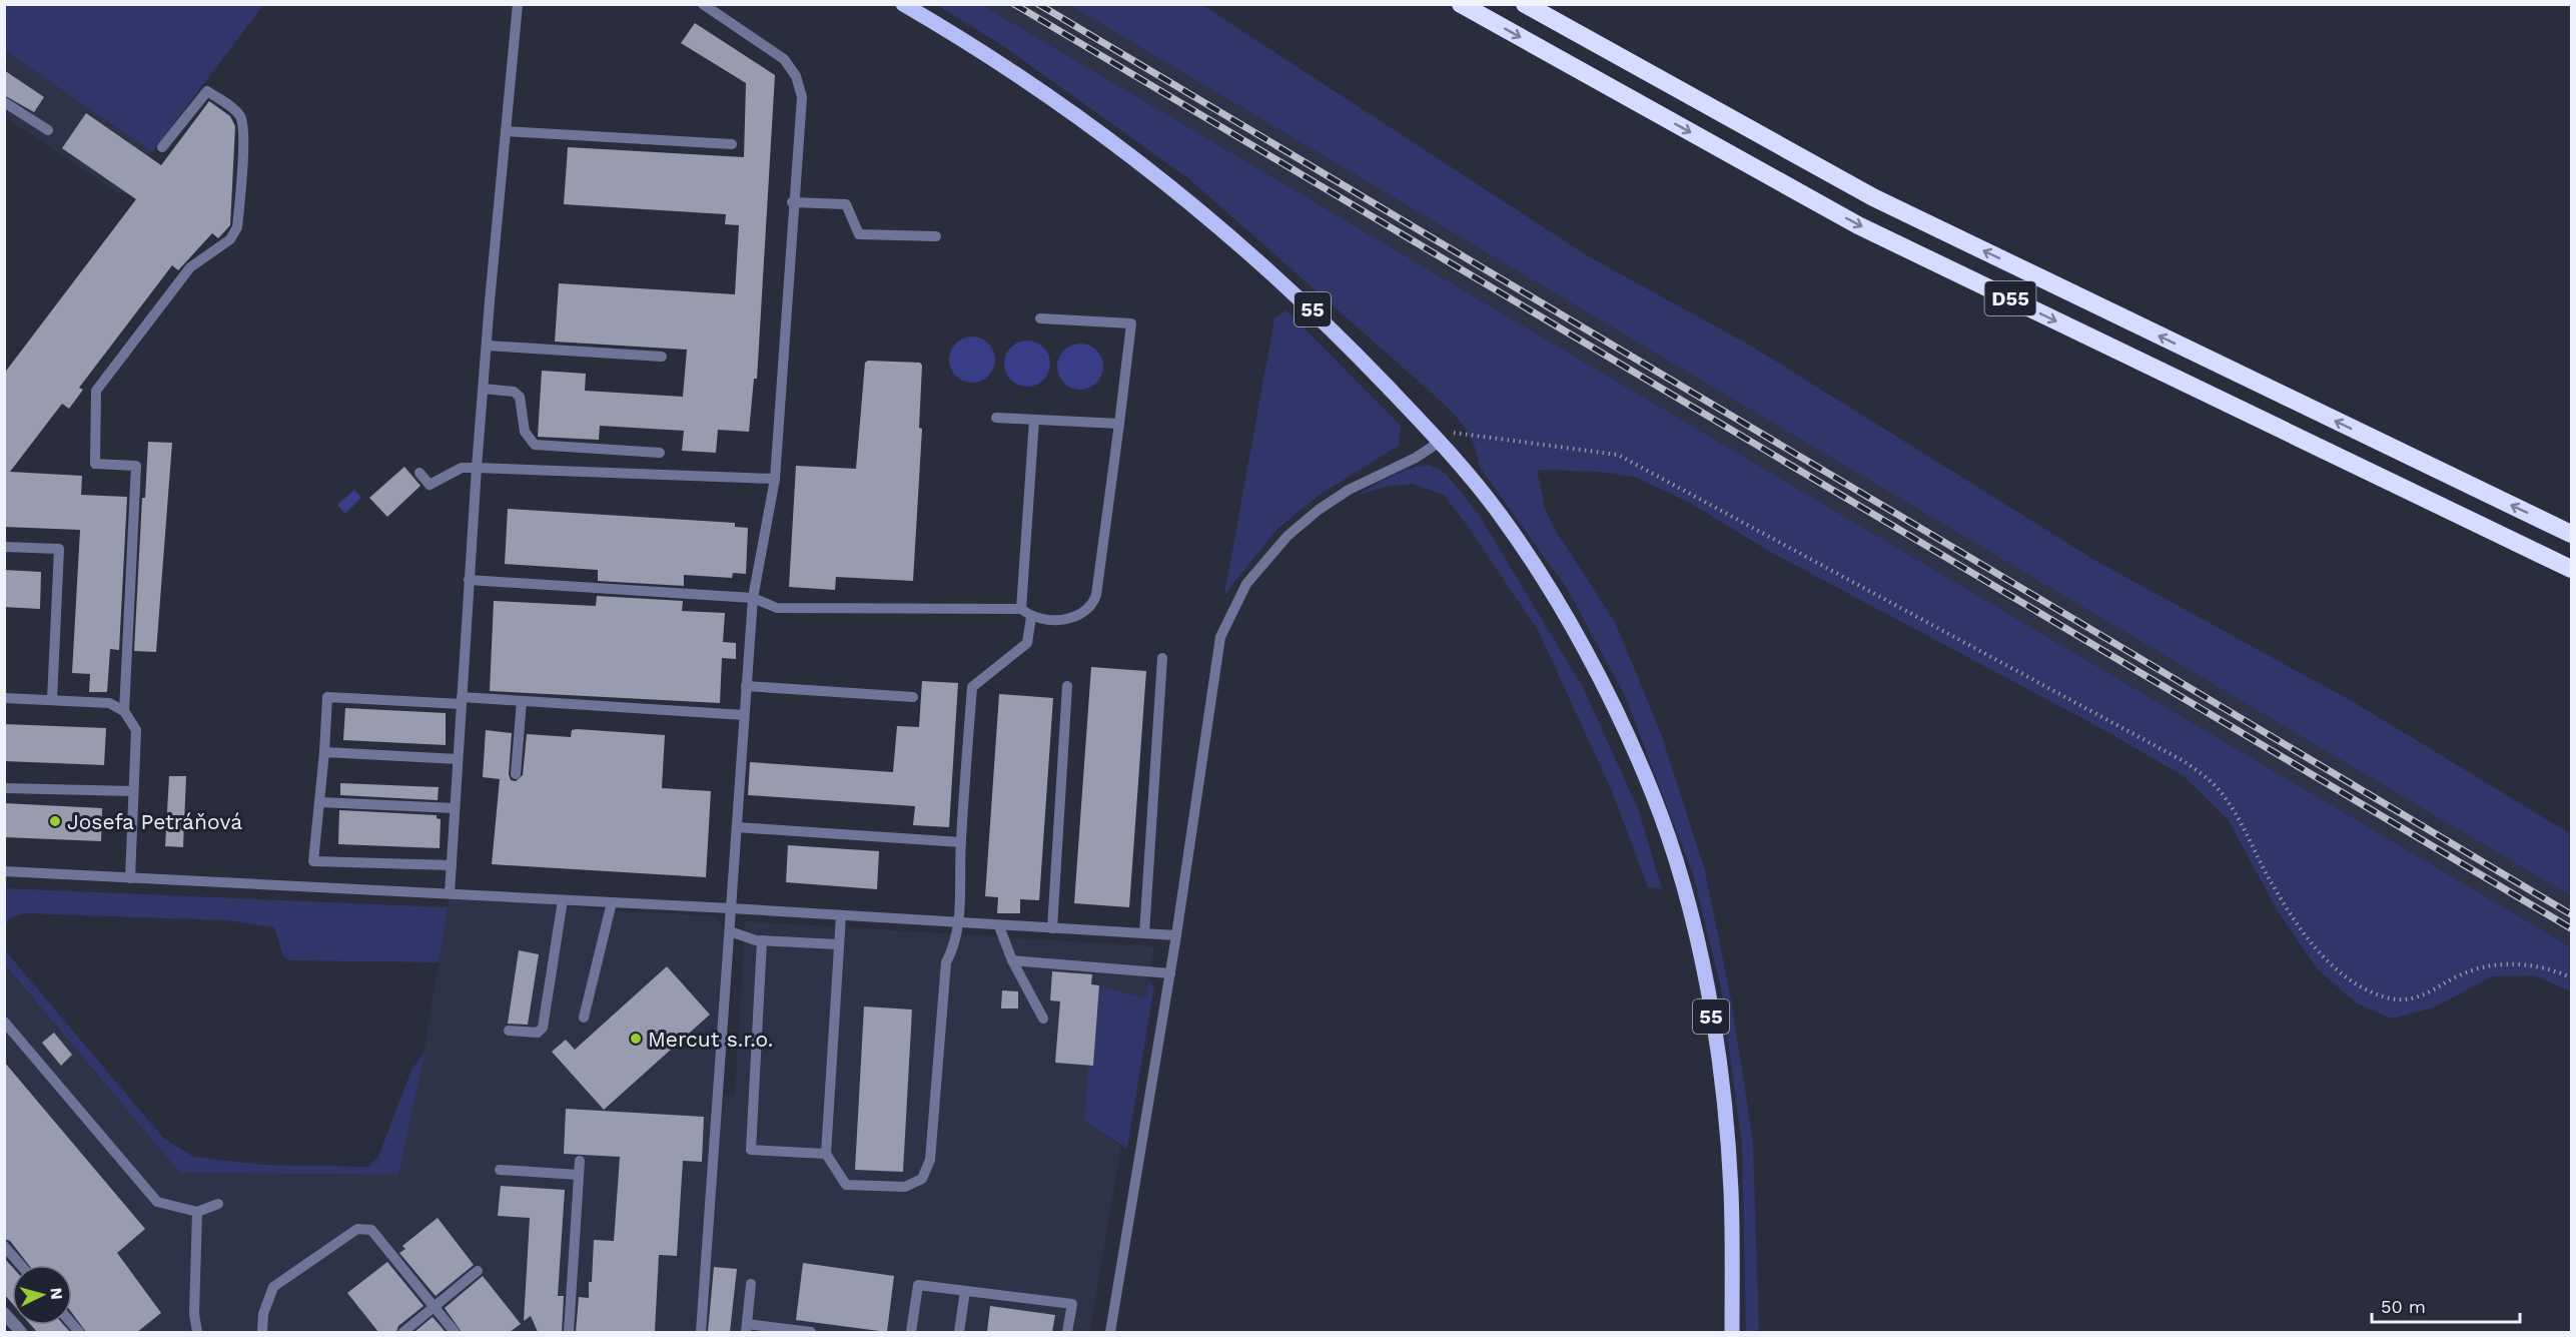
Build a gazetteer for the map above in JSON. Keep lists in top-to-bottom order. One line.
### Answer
{"streets":{"highway":["D55"],"main road":["55"]},"places":["Josefa Petráňová","Mercut s.r.o."],"scale_bar":"50 m","north":"right"}
